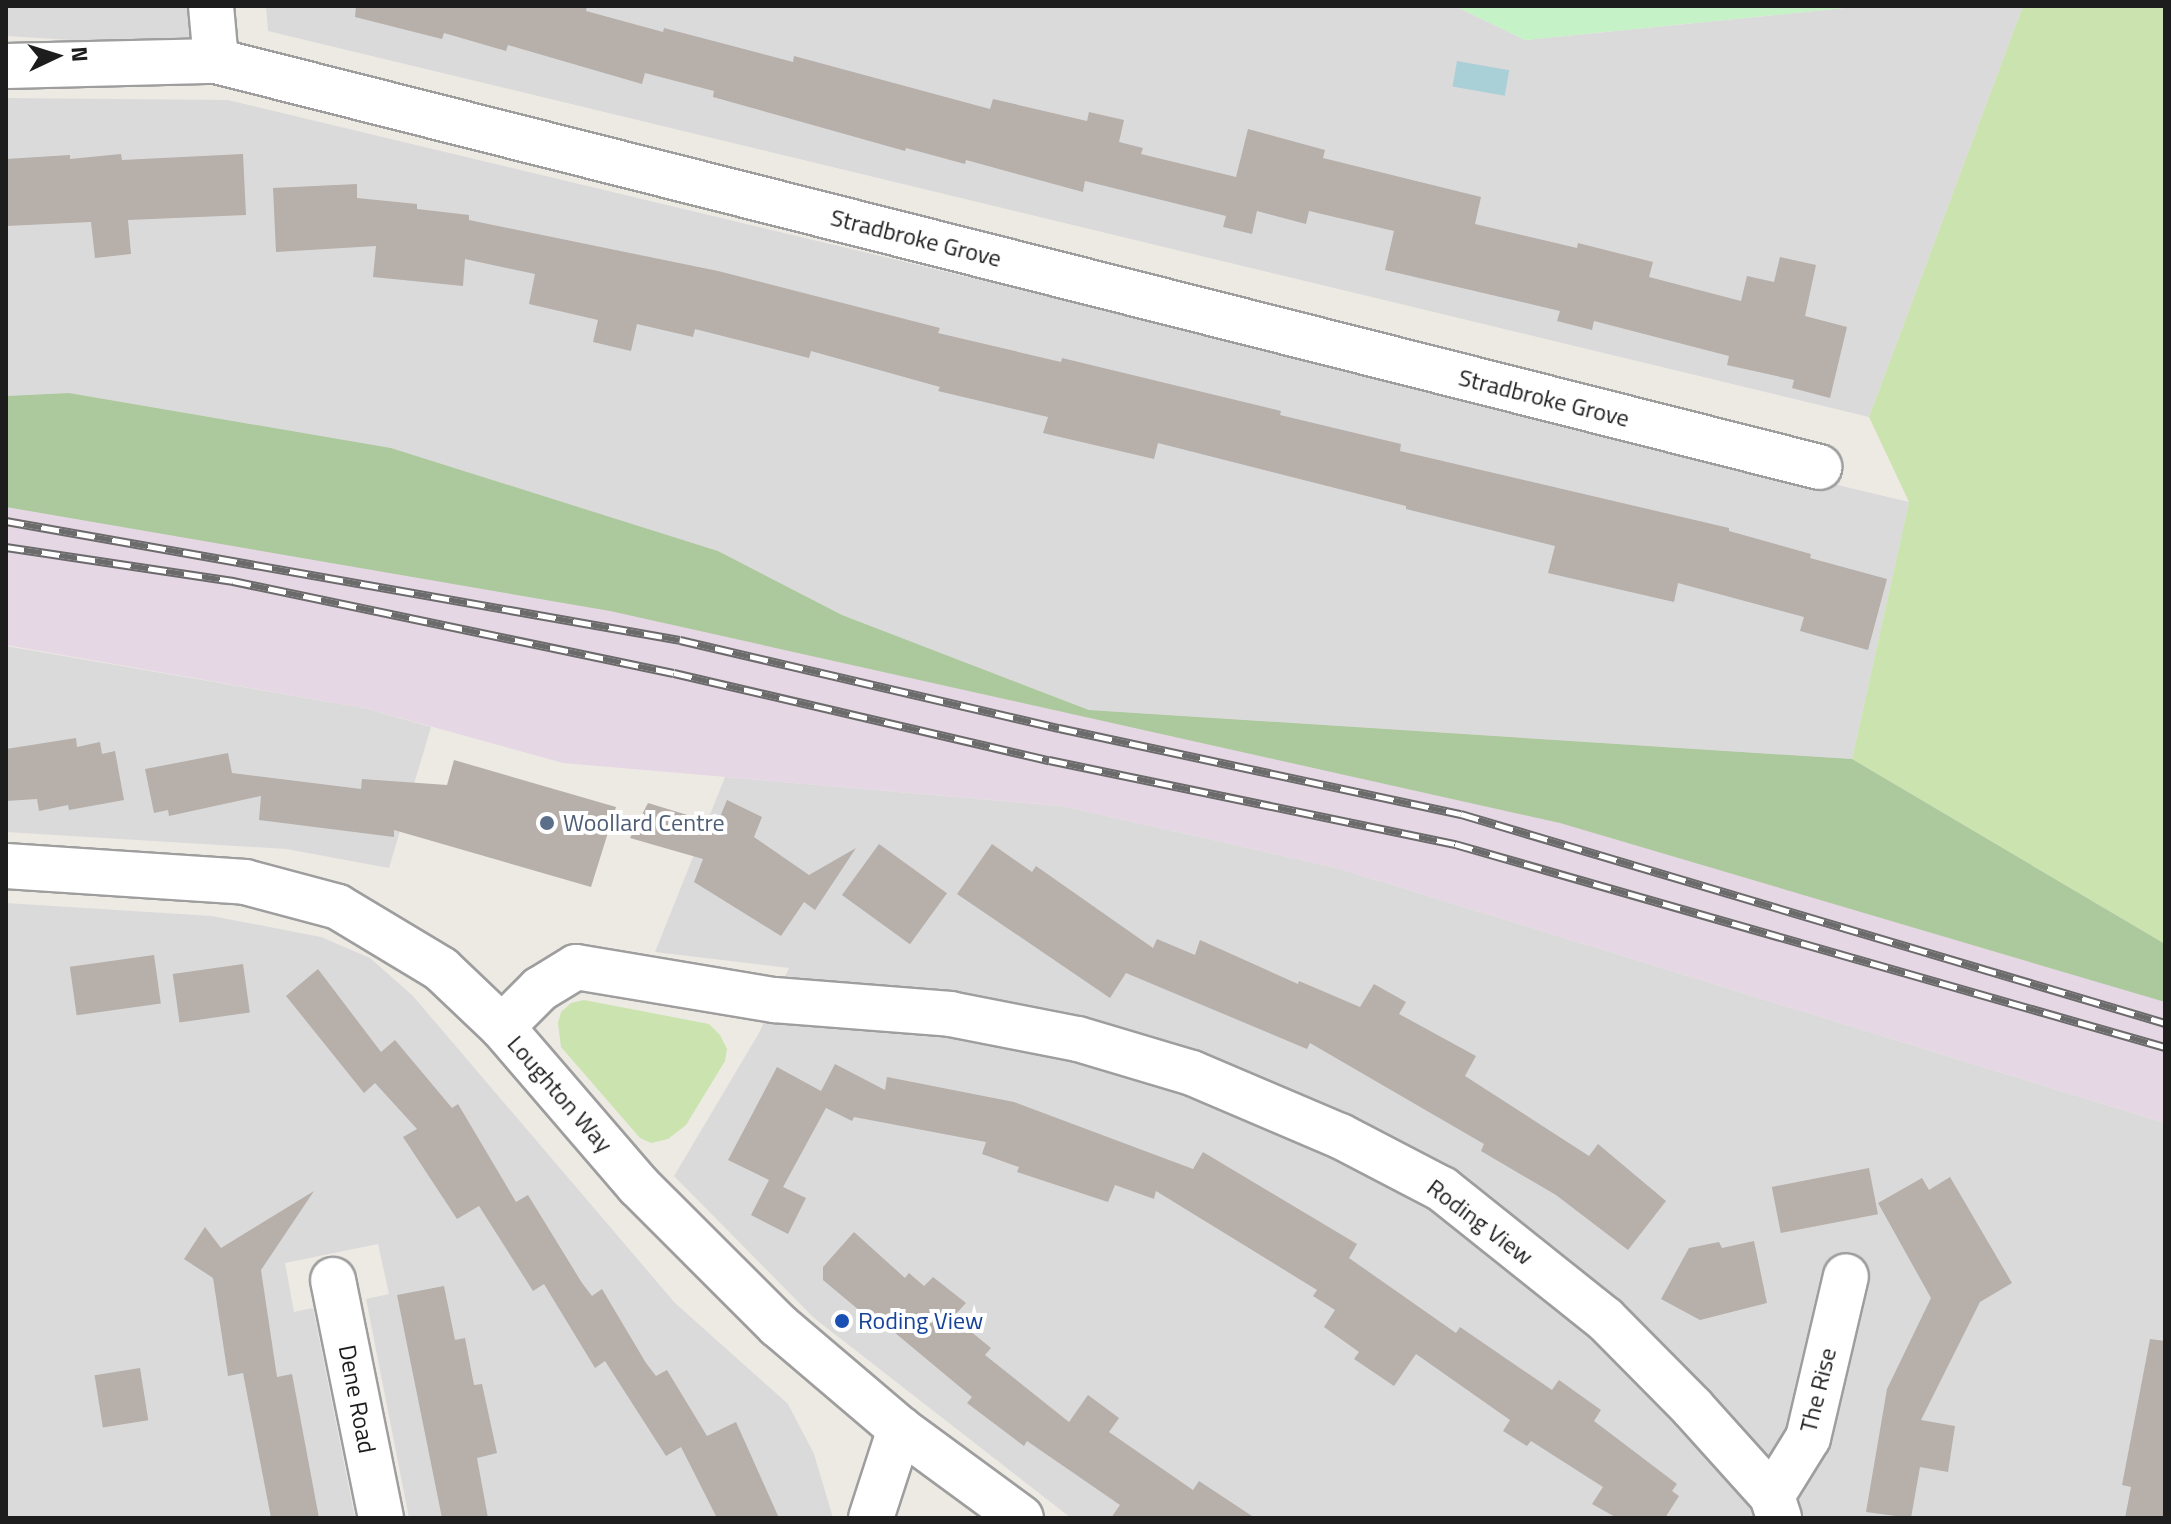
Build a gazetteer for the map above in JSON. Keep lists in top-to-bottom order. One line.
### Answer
{"streets":{"street":["Stradbroke Grove","Loughton Way","Roding View","The Rise","Dene Road"]},"crossings":[["Loughton Way","Roding View"],["Roding View","The Rise"]],"places":["Woollard Centre","Roding View"],"north":"right"}
